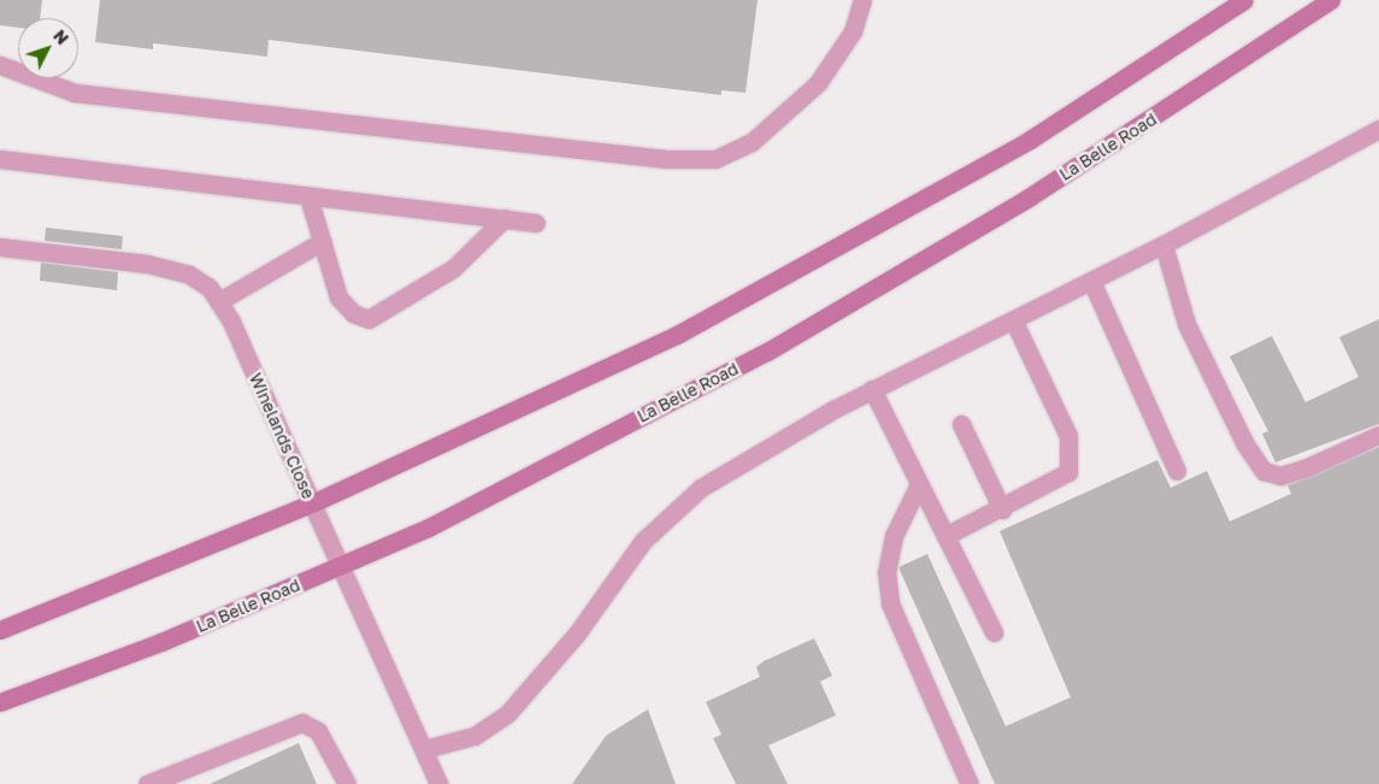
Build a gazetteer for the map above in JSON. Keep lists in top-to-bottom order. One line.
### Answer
{"streets":{"main road":["La Belle Road"],"street":["Winelands Close"]},"crossings":[["La Belle Road","Winelands Close"]],"north":"top right"}
